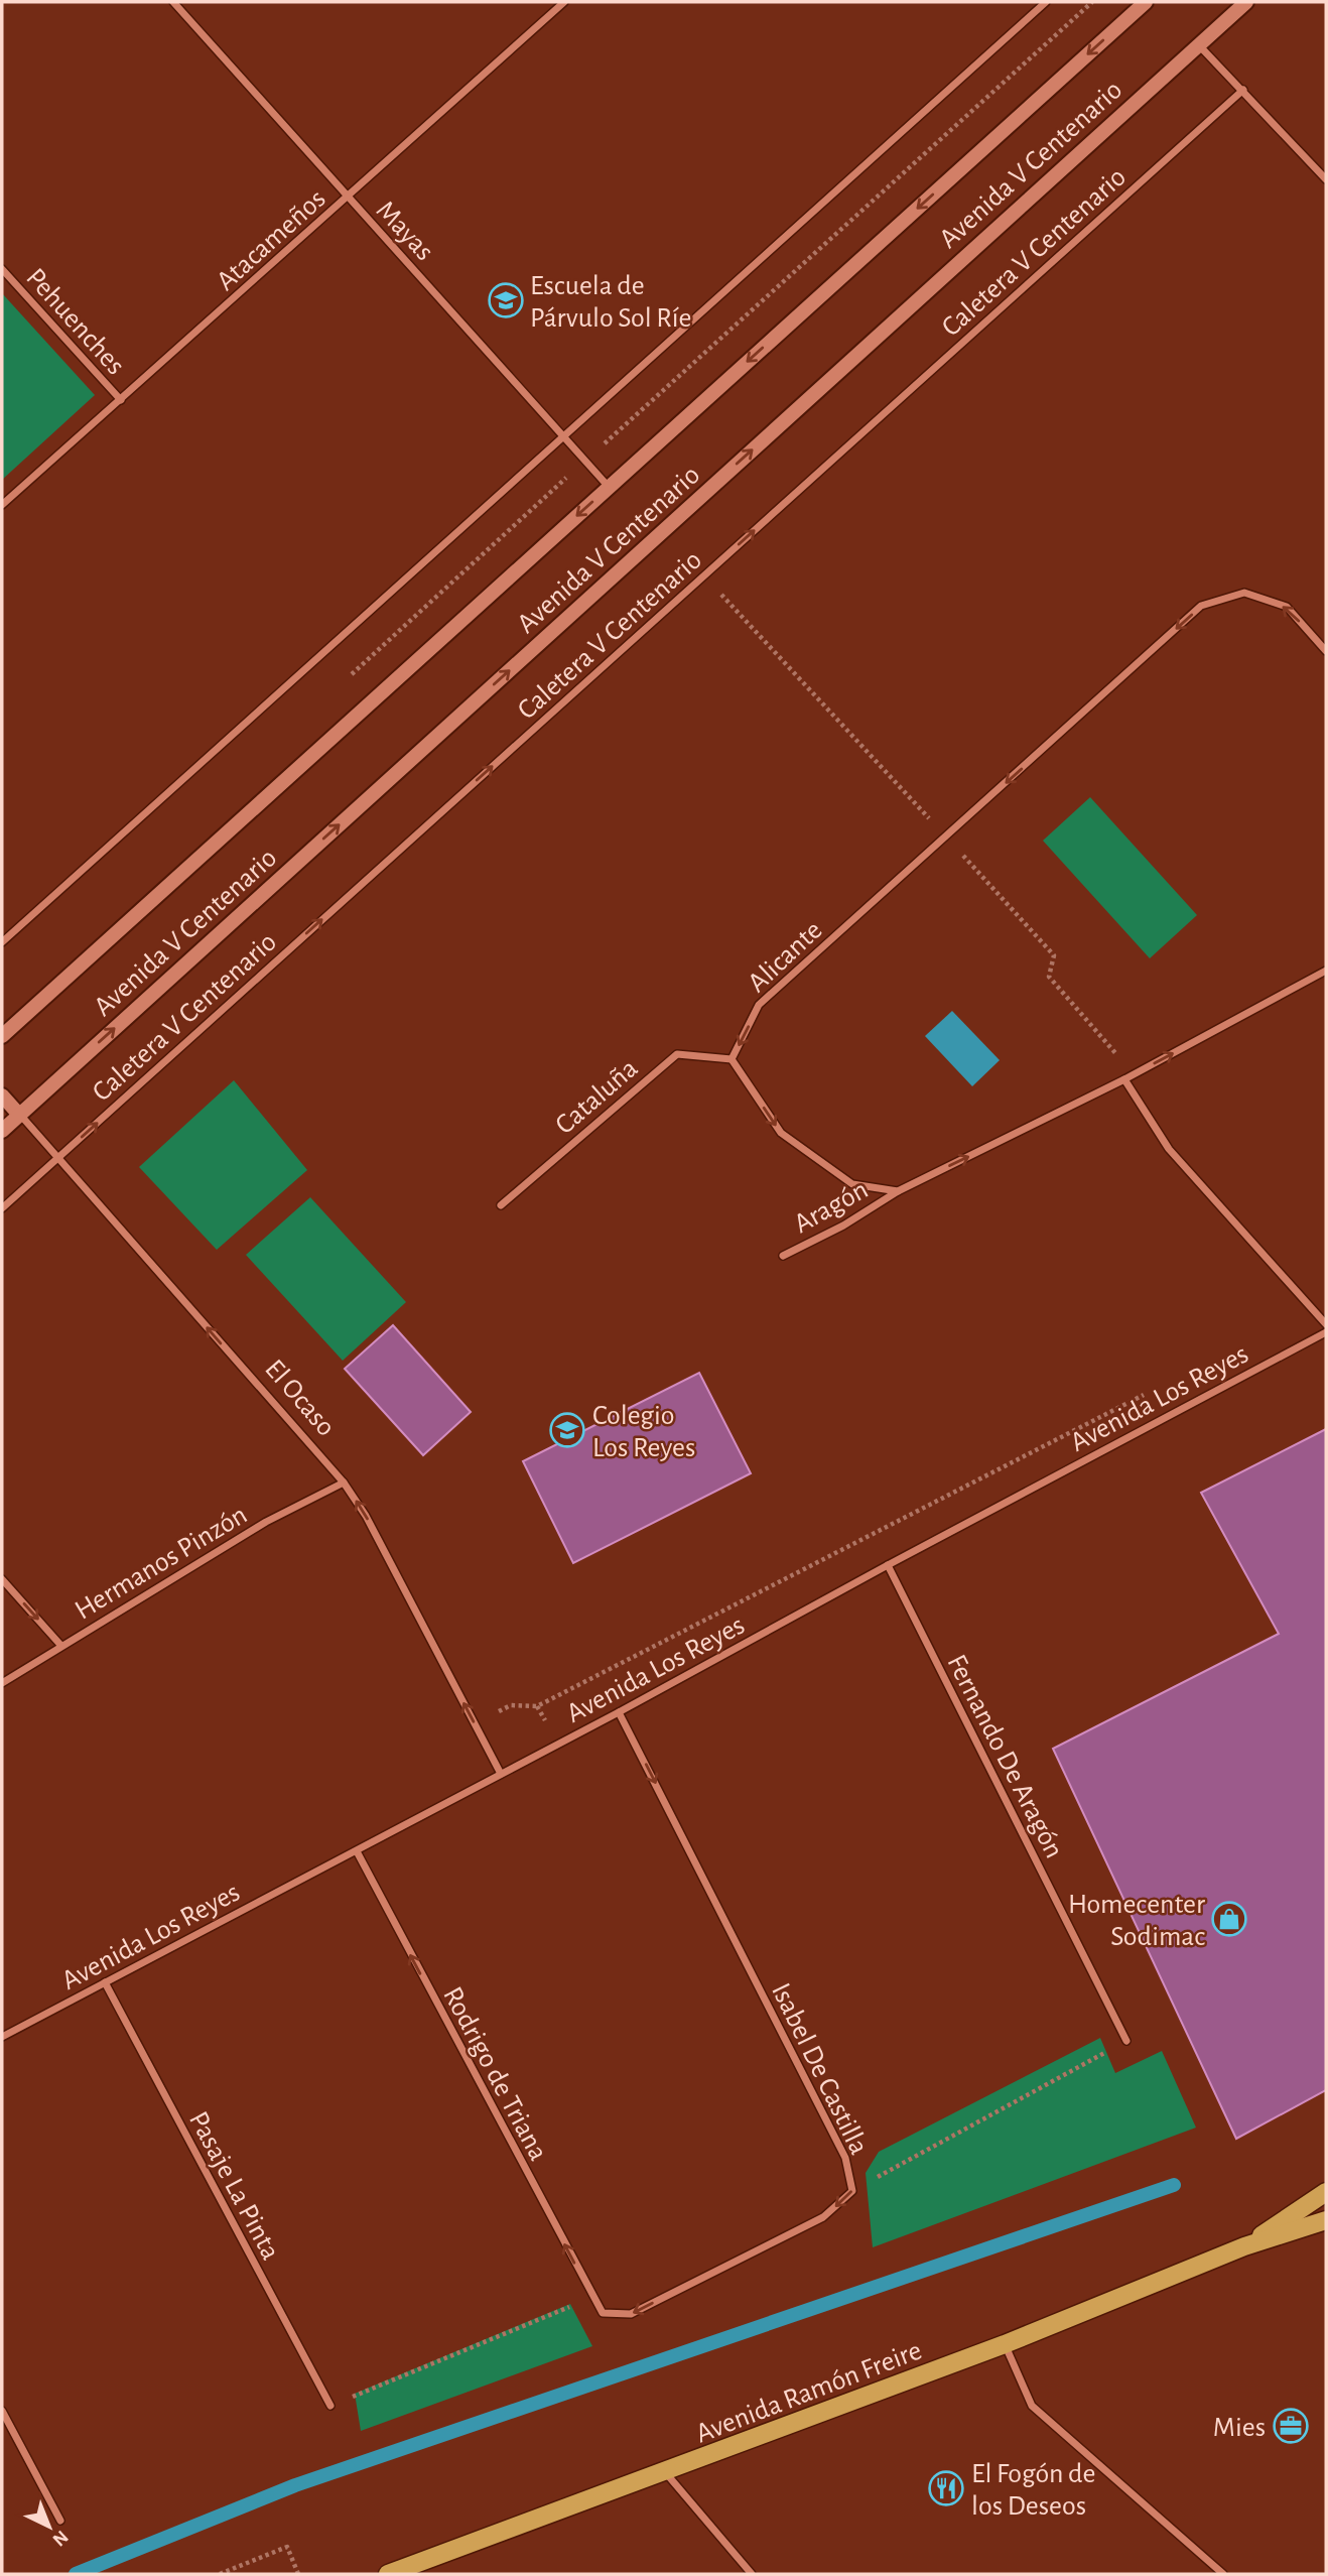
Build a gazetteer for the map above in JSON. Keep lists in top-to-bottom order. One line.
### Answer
{"streets":{"main road":["Avenida V Centenario","El Ocaso","Avenida Ramón Freire"],"street":["Mayas","Atacameños","Caletera V Centenario","Pehuenches","Alicante","Cataluña","Aragón","Avenida Los Reyes","Hermanos Pinzón","Fernando De Aragón","Isabel De Castilla","Rodrigo de Triana","Pasaje La Pinta"]},"crossings":[["Avenida V Centenario","Mayas"],["Avenida V Centenario","El Ocaso"],["Mayas","Atacameños"],["Atacameños","Pehuenches"],["Caletera V Centenario","El Ocaso"],["Alicante","Cataluña"],["El Ocaso","Avenida Los Reyes"],["El Ocaso","Hermanos Pinzón"],["Avenida Los Reyes","Fernando De Aragón"],["Avenida Los Reyes","Isabel De Castilla"],["Avenida Los Reyes","Rodrigo de Triana"],["Avenida Los Reyes","Pasaje La Pinta"],["Isabel De Castilla","Rodrigo de Triana"]],"one_way":["Caletera V Centenario","Alicante","El Ocaso","Rodrigo de Triana"],"places":{"school or university":["Escuela de Párvulo Sol Ríe","Colegio Los Reyes"],"shop":["Homecenter Sodimac"],"office":["Mies"],"restaurant":["El Fogón de los Deseos"]},"north":"bottom right"}
